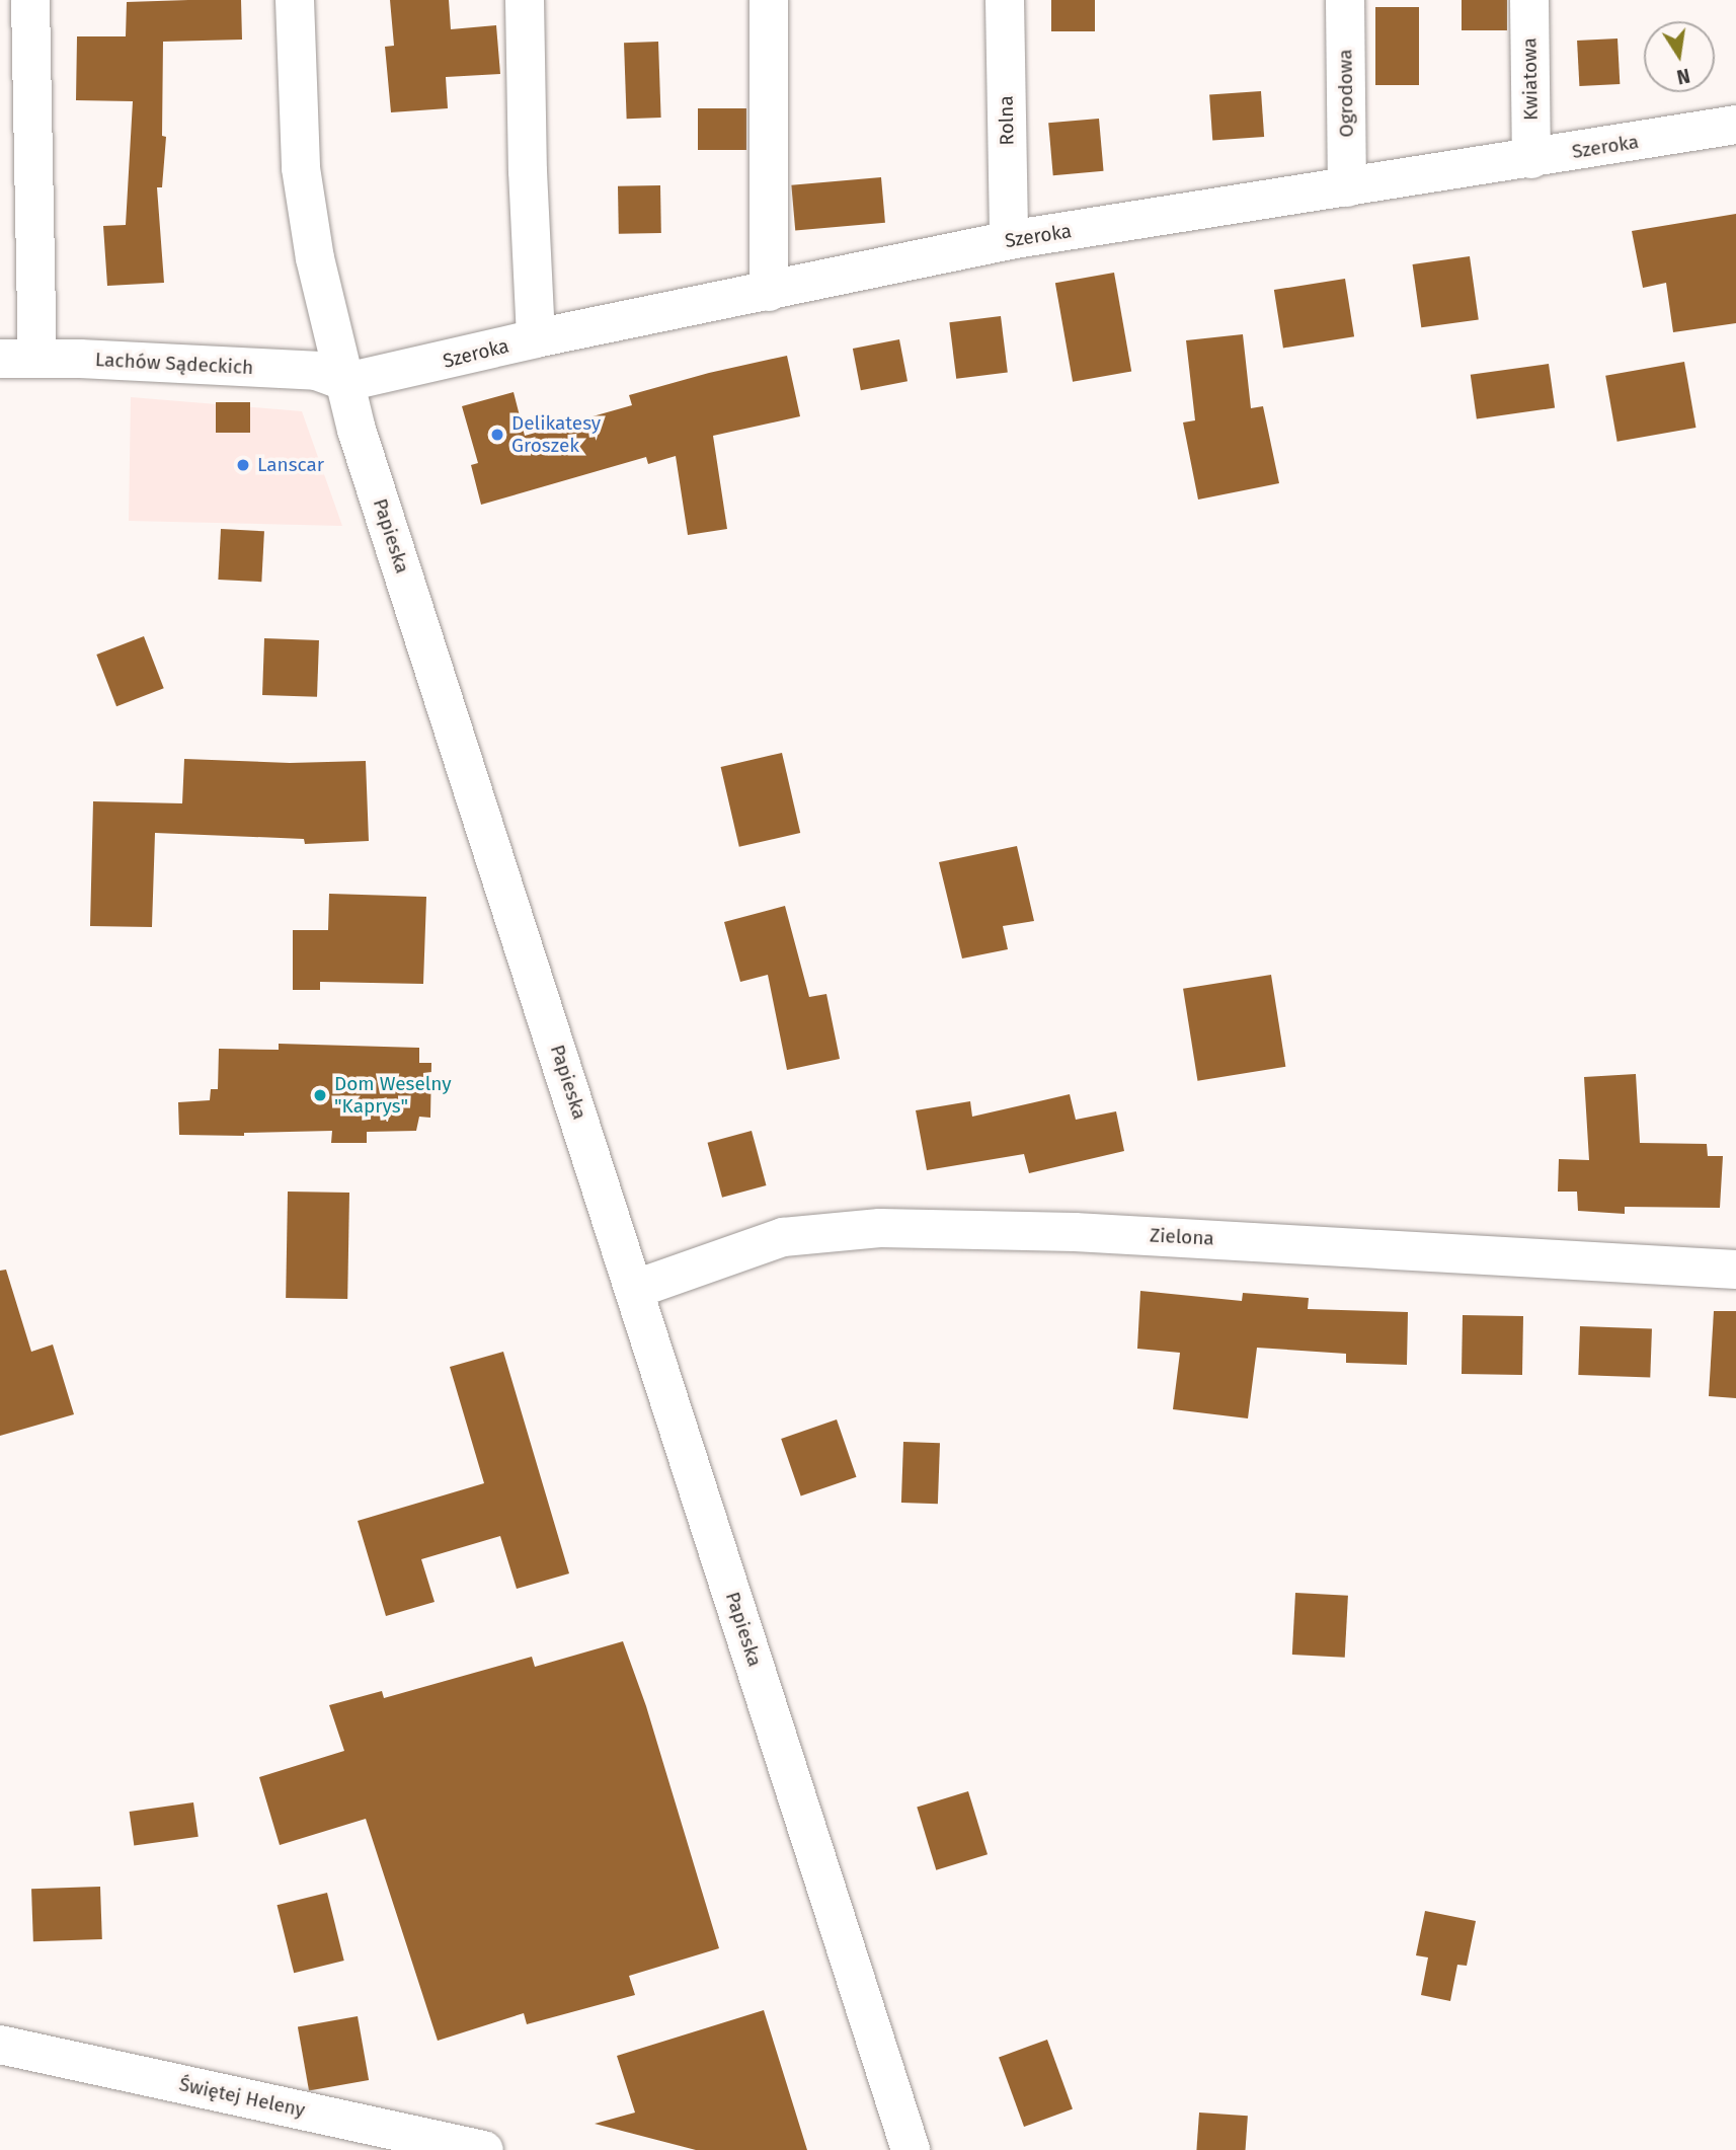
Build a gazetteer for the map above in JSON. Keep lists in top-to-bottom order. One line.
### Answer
{"streets":{"street":["Kwiatowa","Ogrodowa","Rolna","Szeroka","Lachów Sądeckich","Papieska","Zielona","Świętej Heleny"]},"crossings":[["Kwiatowa","Szeroka"],["Ogrodowa","Szeroka"],["Rolna","Szeroka"],["Szeroka","Lachów Sądeckich"],["Szeroka","Papieska"],["Lachów Sądeckich","Papieska"],["Papieska","Zielona"]],"places":["Delikatesy Groszek","Lanscar","Dom Weselny \"Kaprys\""],"north":"bottom"}
